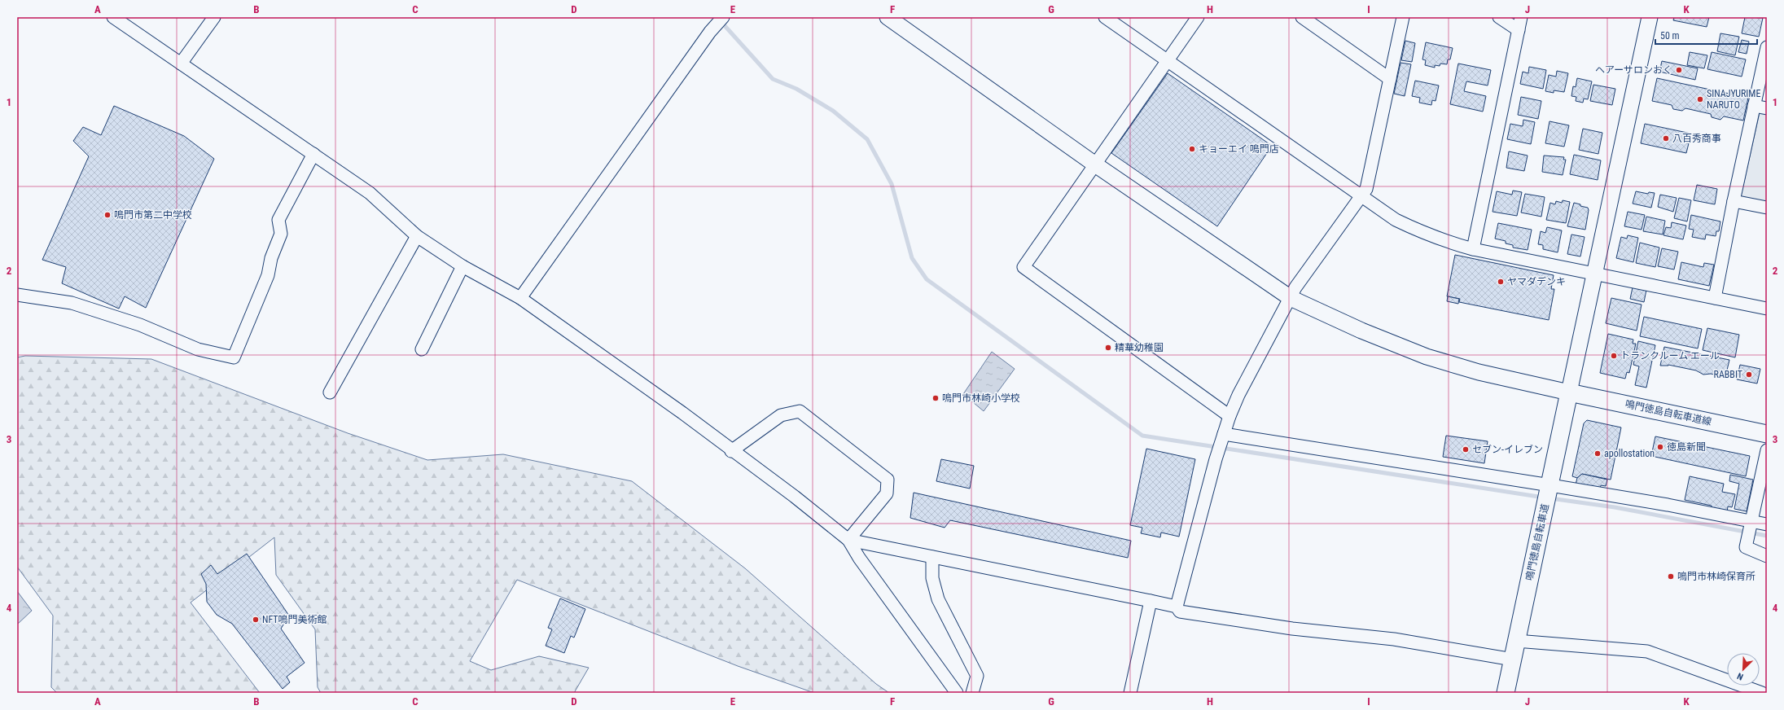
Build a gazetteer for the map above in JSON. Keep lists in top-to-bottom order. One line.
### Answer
{"streets":{"main road":["鳴門徳島自転車道線","鳴門徳島自転車道"]},"crossings":[["鳴門徳島自転車道線","鳴門徳島自転車道"]],"places":["ヘアーサロンおく","SINAJYURIME NARUTO","八百秀商事","キョーエイ 鳴門店","鳴門市第二中学校","ヤマダデンキ","精華幼稚園","トランクルーム エール","RABBIT","鳴門市林崎小学校","徳島新聞","セブン-イレブン","apollostation","鳴門市林崎保育所","NFT鳴門美術館"],"scale_bar":"50 m","north":"bottom left","grid":{"columns":["A","B","C","D","E","F","G","H","I","J","K"],"rows":["1","2","3","4"]}}
